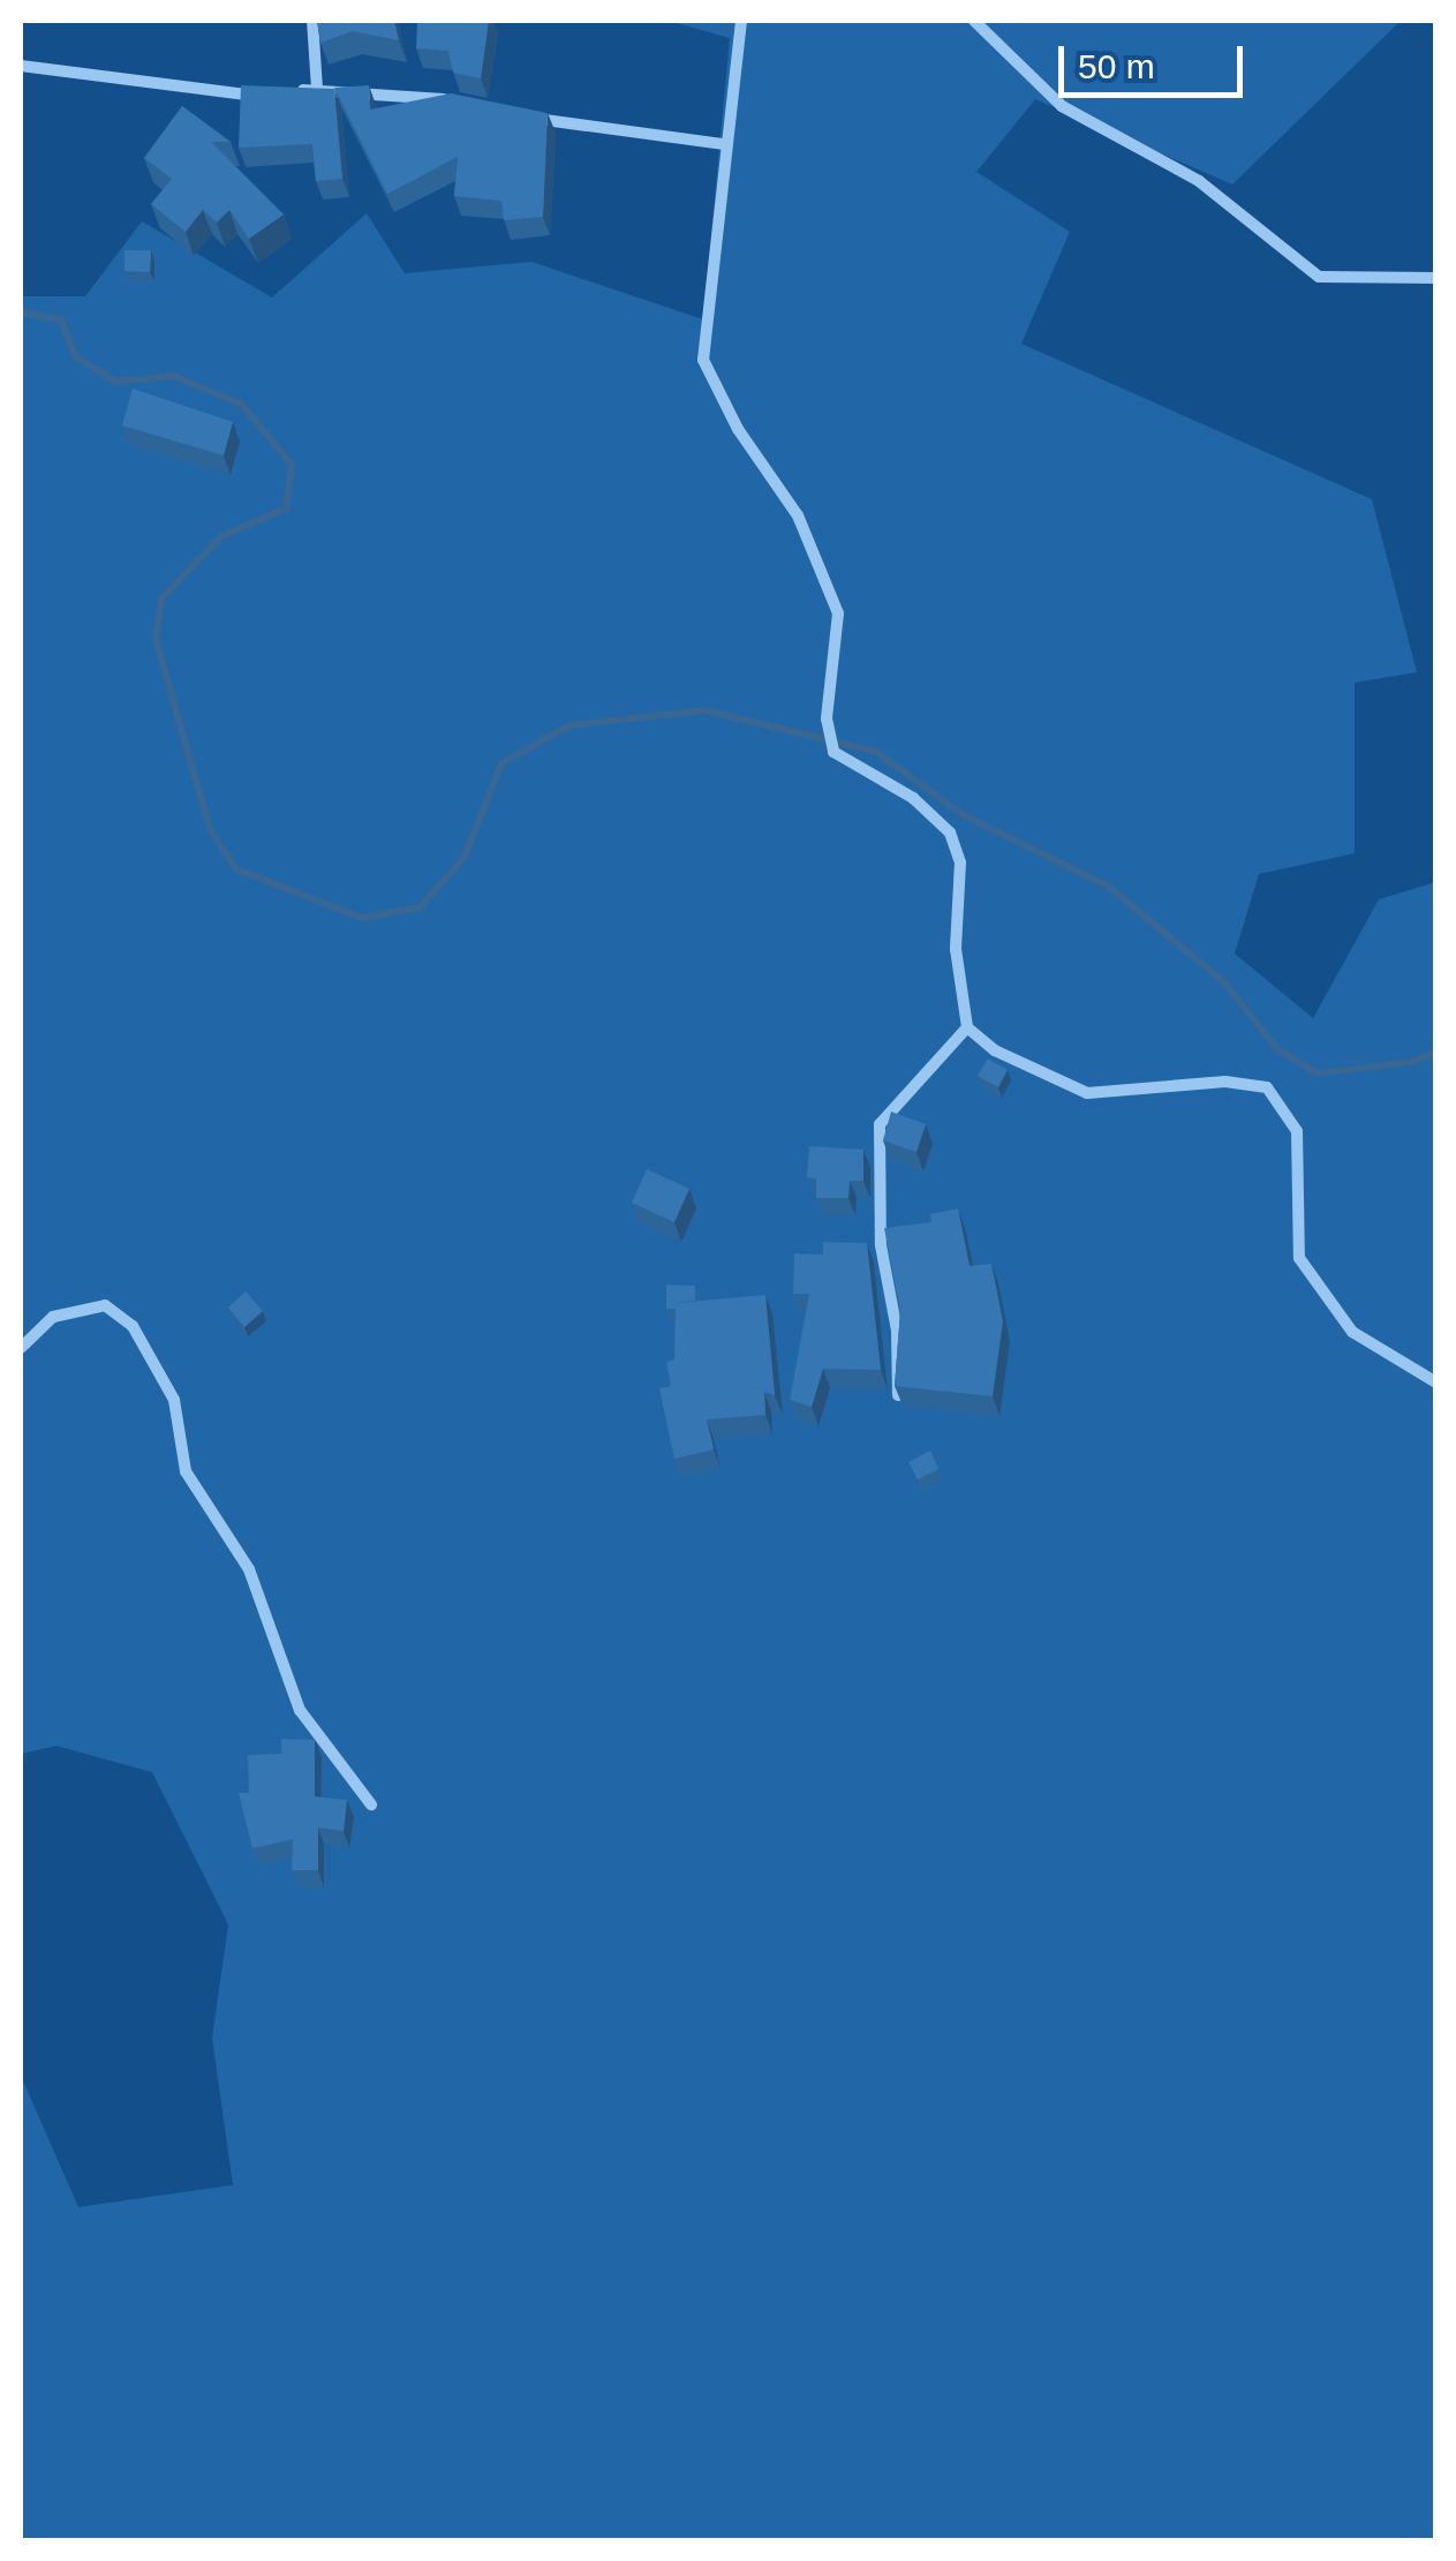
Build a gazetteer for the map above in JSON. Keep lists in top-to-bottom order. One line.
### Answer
{"scale_bar":"50 m"}
